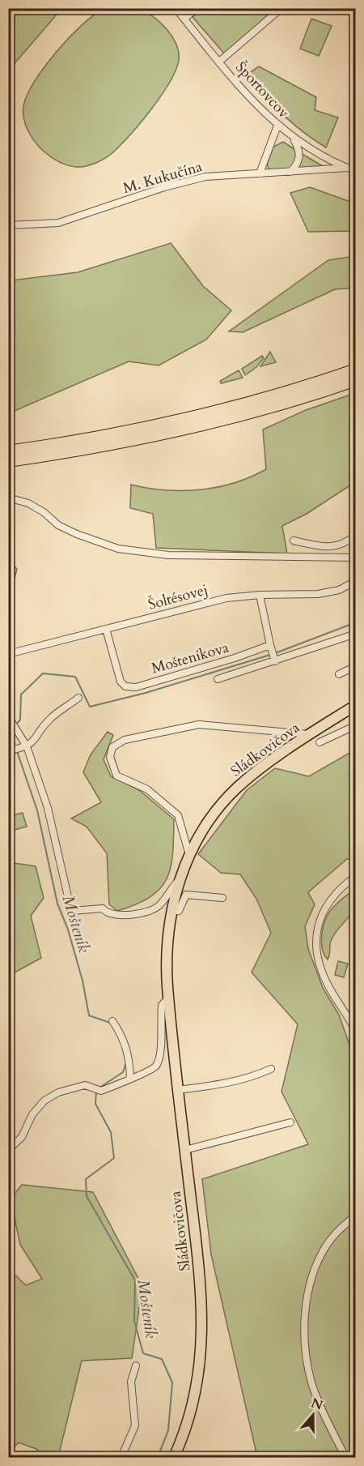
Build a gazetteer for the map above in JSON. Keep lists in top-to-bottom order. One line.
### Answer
{"streets":{"main road":["Sládkovičova"],"street":["Športovcov","M. Kukučína","Šoltésovej","Mošteníkova"]},"crossings":[["Športovcov","M. Kukučína"],["Šoltésovej","Mošteníkova"]],"water":["Mošteník"],"north":"top"}
